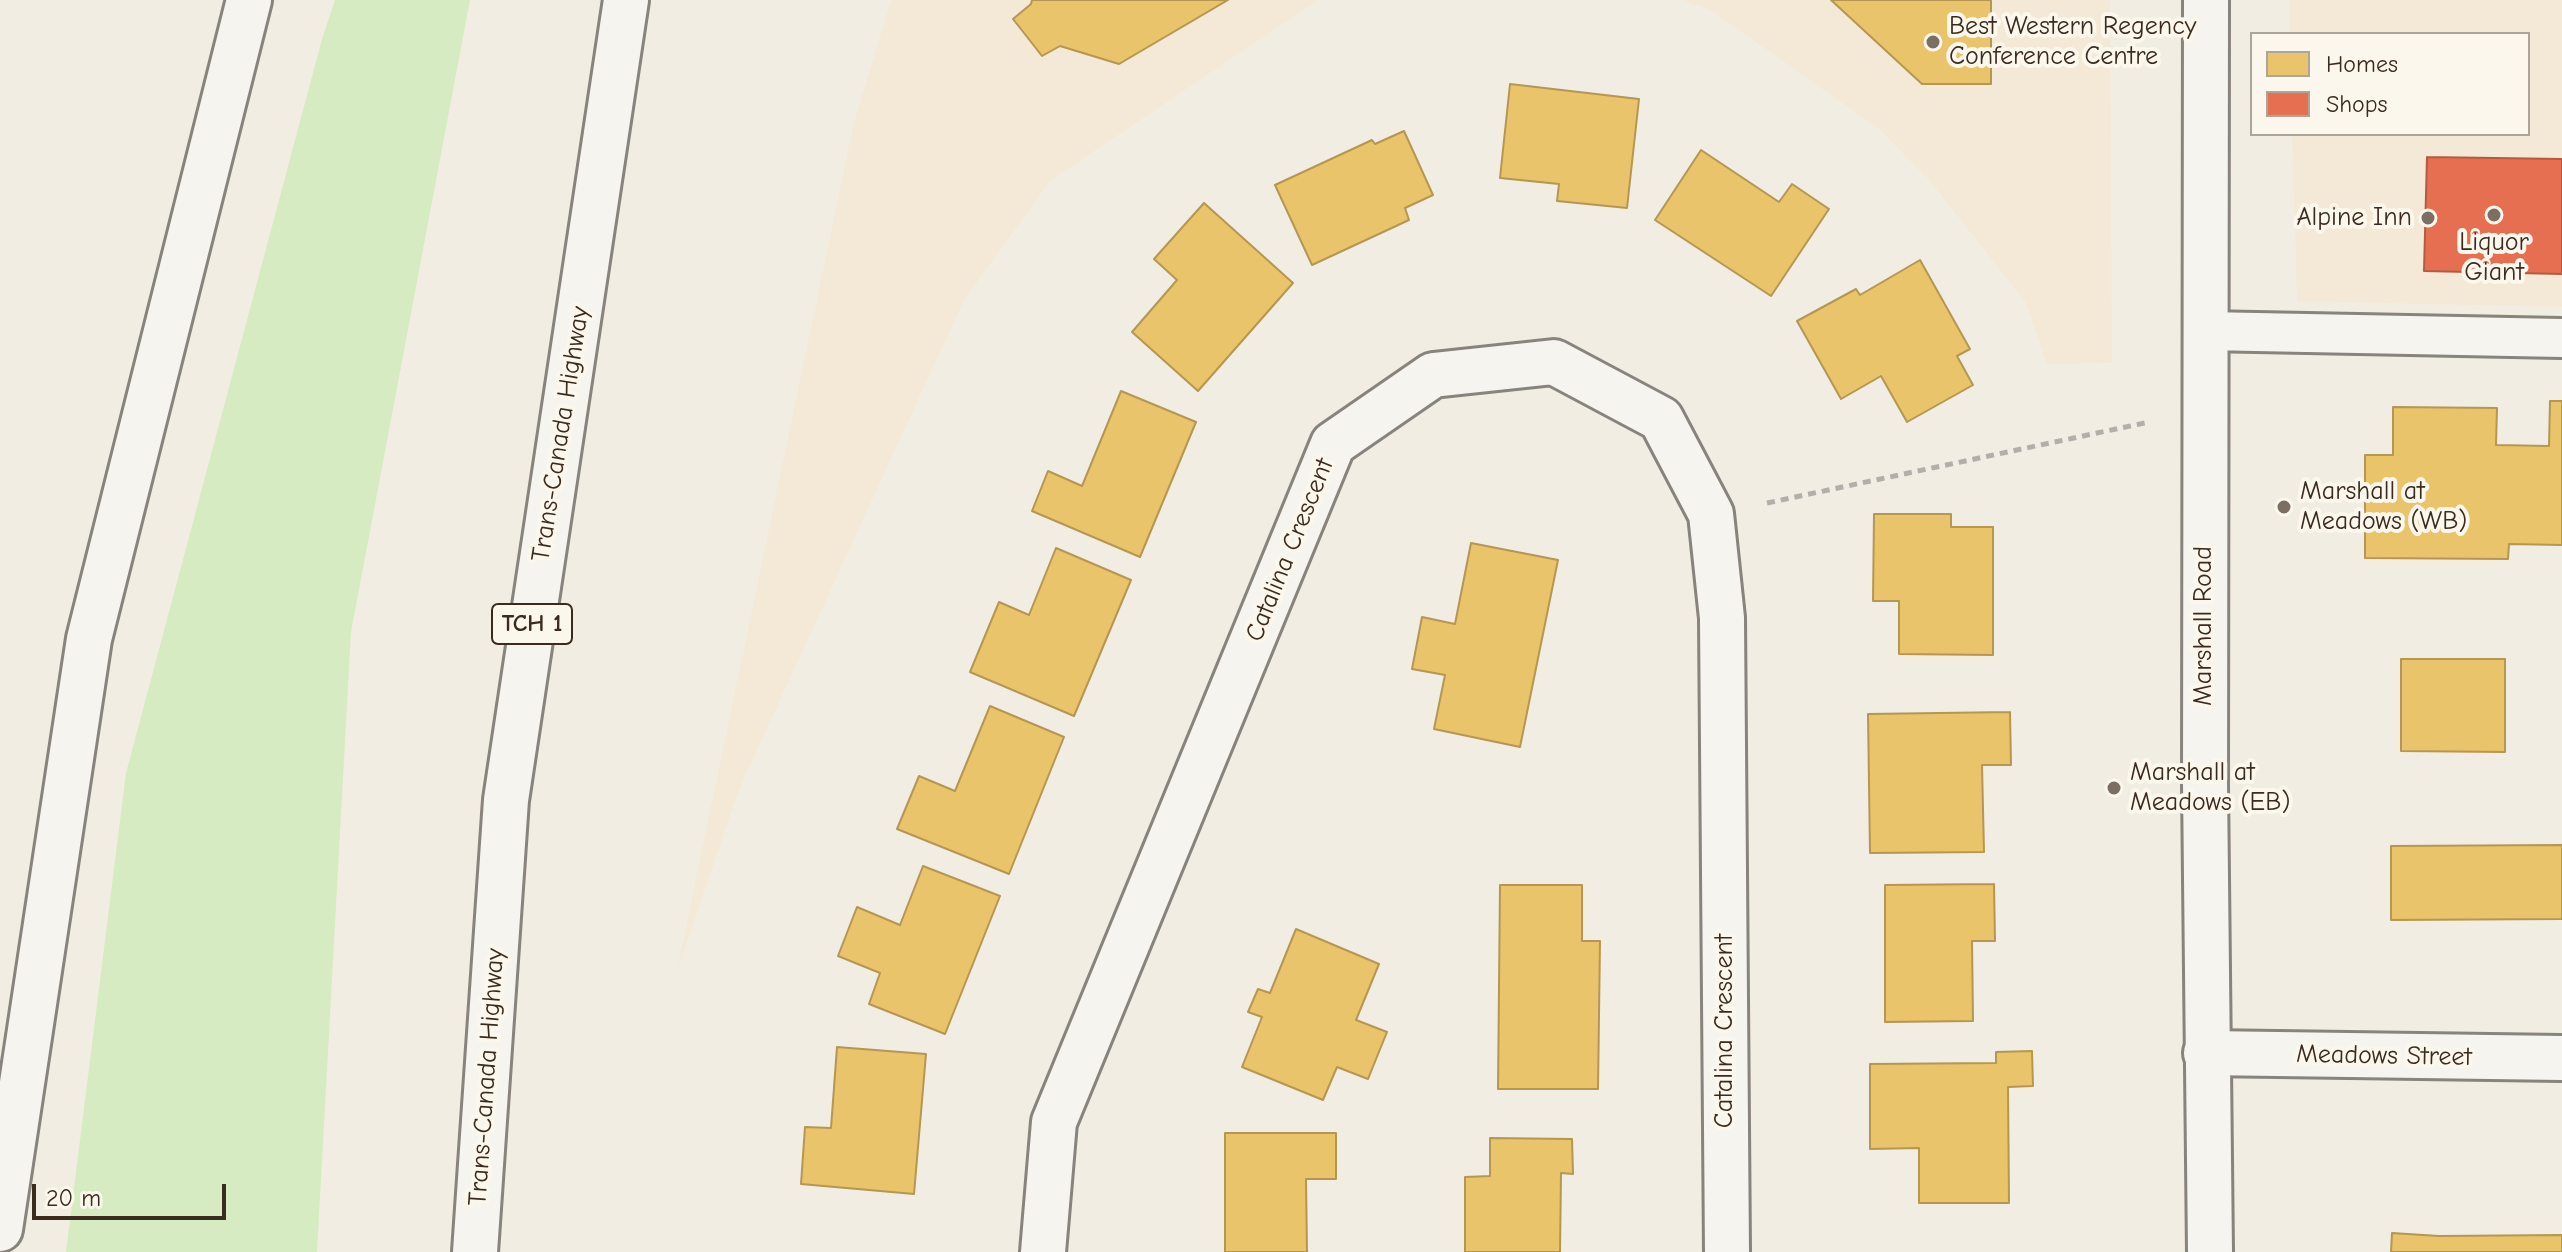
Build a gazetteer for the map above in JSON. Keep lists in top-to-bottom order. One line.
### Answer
{"streets":{"main road":["Trans-Canada Highway","Catalina Crescent","TCH 1","Marshall Road","Meadows Street"]},"crossings":[["Marshall Road","Meadows Street"]],"places":["Best Western Regency Conference Centre","Liquor Giant","Alpine Inn","Marshall at Meadows (WB)","Marshall at Meadows (EB)"],"legend":["Homes","Shops"],"scale_bar":"20 m"}
